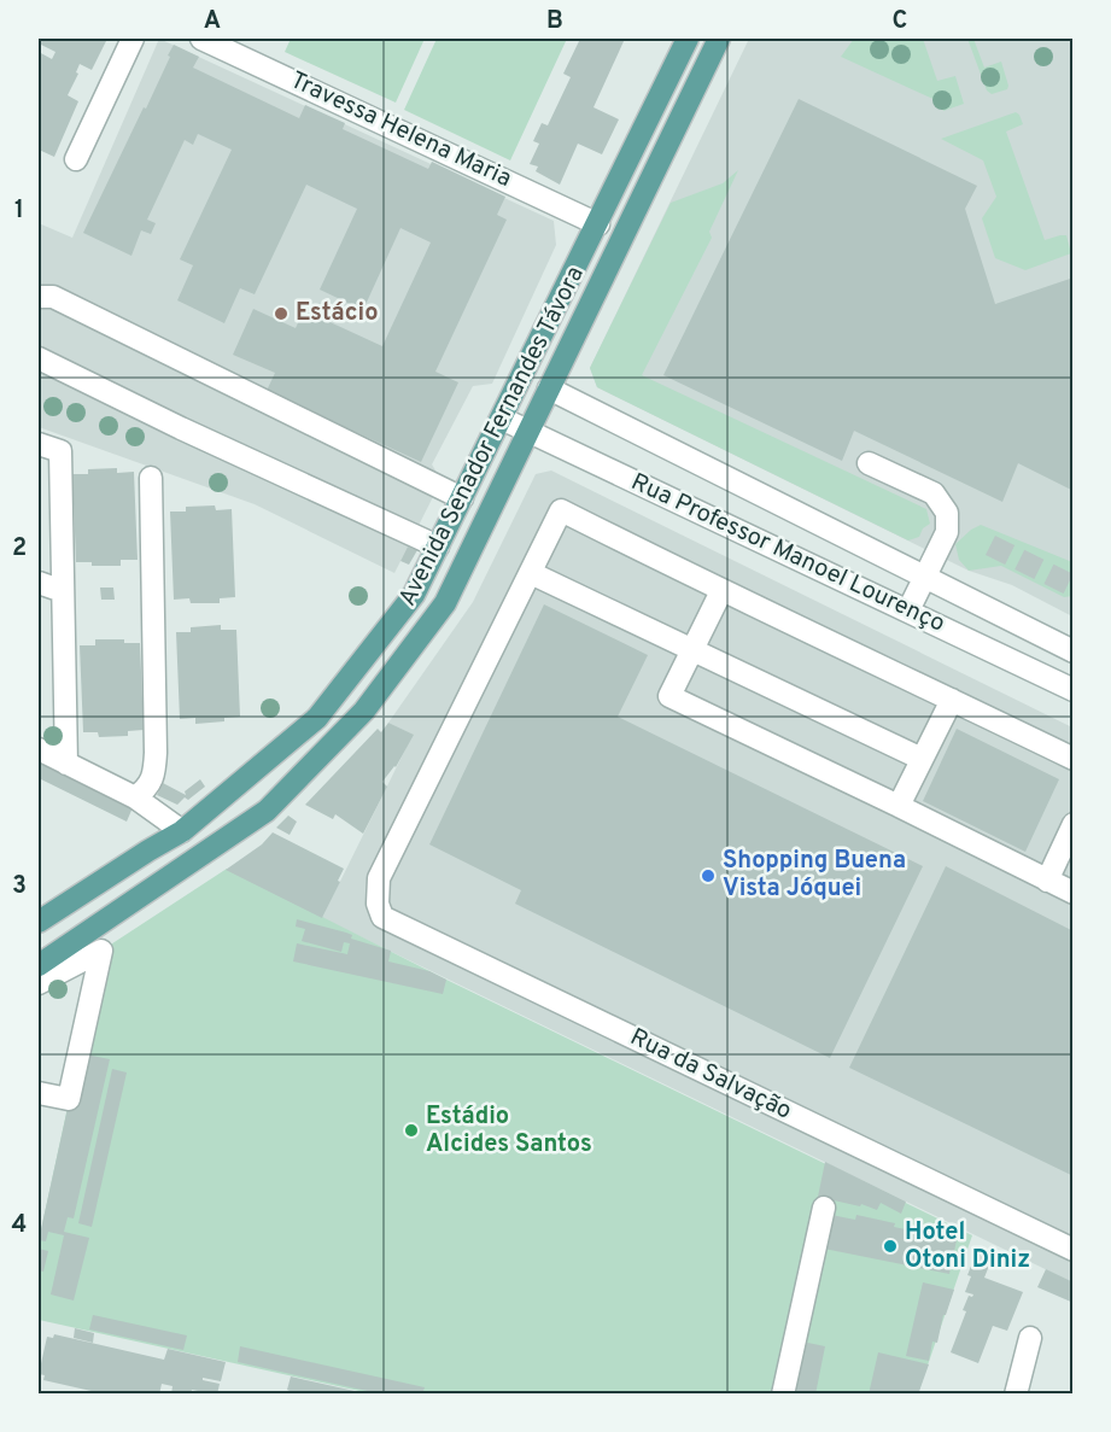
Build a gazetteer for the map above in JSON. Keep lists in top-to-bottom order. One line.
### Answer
{"streets":{"main road":["Avenida Senador Fernandes Távora"],"street":["Travessa Helena Maria","Rua Professor Manoel Lourenço","Rua da Salvação"]},"crossings":[["Travessa Helena Maria","Avenida Senador Fernandes Távora"],["Avenida Senador Fernandes Távora","Rua Professor Manoel Lourenço"]],"places":["Estácio","Shopping Buena Vista Jóquei","Estádio Alcides Santos","Hotel Otoni Diniz"],"grid":{"columns":["A","B","C"],"rows":["1","2","3","4"]}}
